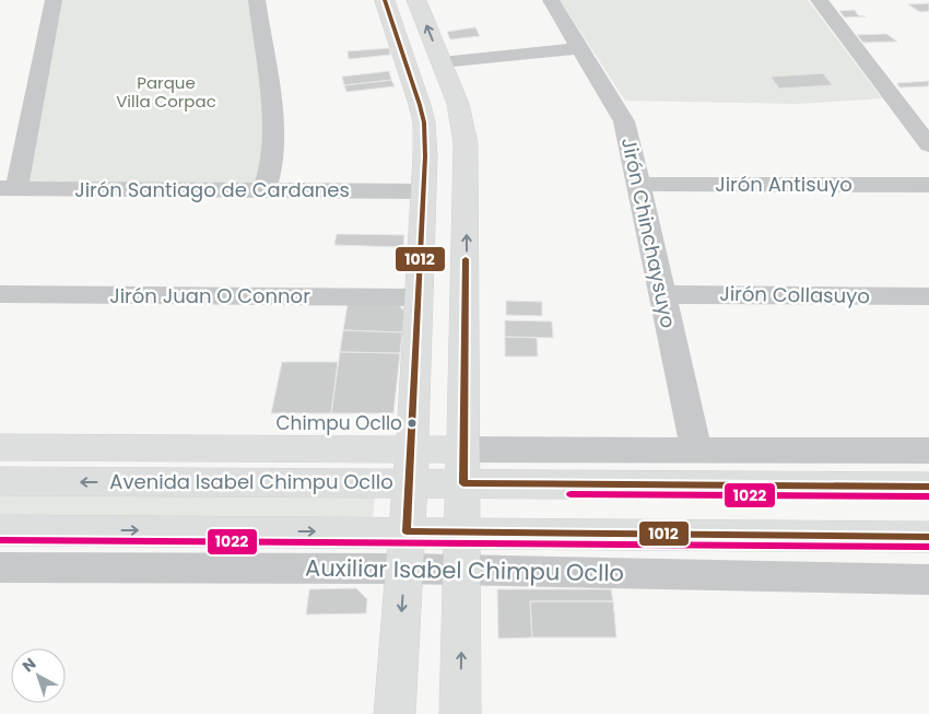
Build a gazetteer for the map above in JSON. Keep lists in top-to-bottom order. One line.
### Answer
{"streets":{"main road":["Avenida Isabel Chimpu Ocllo"],"street":["Jirón Antisuyo","Jirón Santiago de Cardanes","Jirón Chinchaysuyo","Jirón Collasuyo","Jirón Juan O Connor","Auxiliar Isabel Chimpu Ocllo"]},"crossings":[["Jirón Antisuyo","Jirón Chinchaysuyo"],["Jirón Chinchaysuyo","Jirón Collasuyo"]],"parks":["Parque Villa Corpac"],"places":["Chimpu Ocllo"],"lines":["transit line 1012","transit line 1022"],"north":"top left"}
